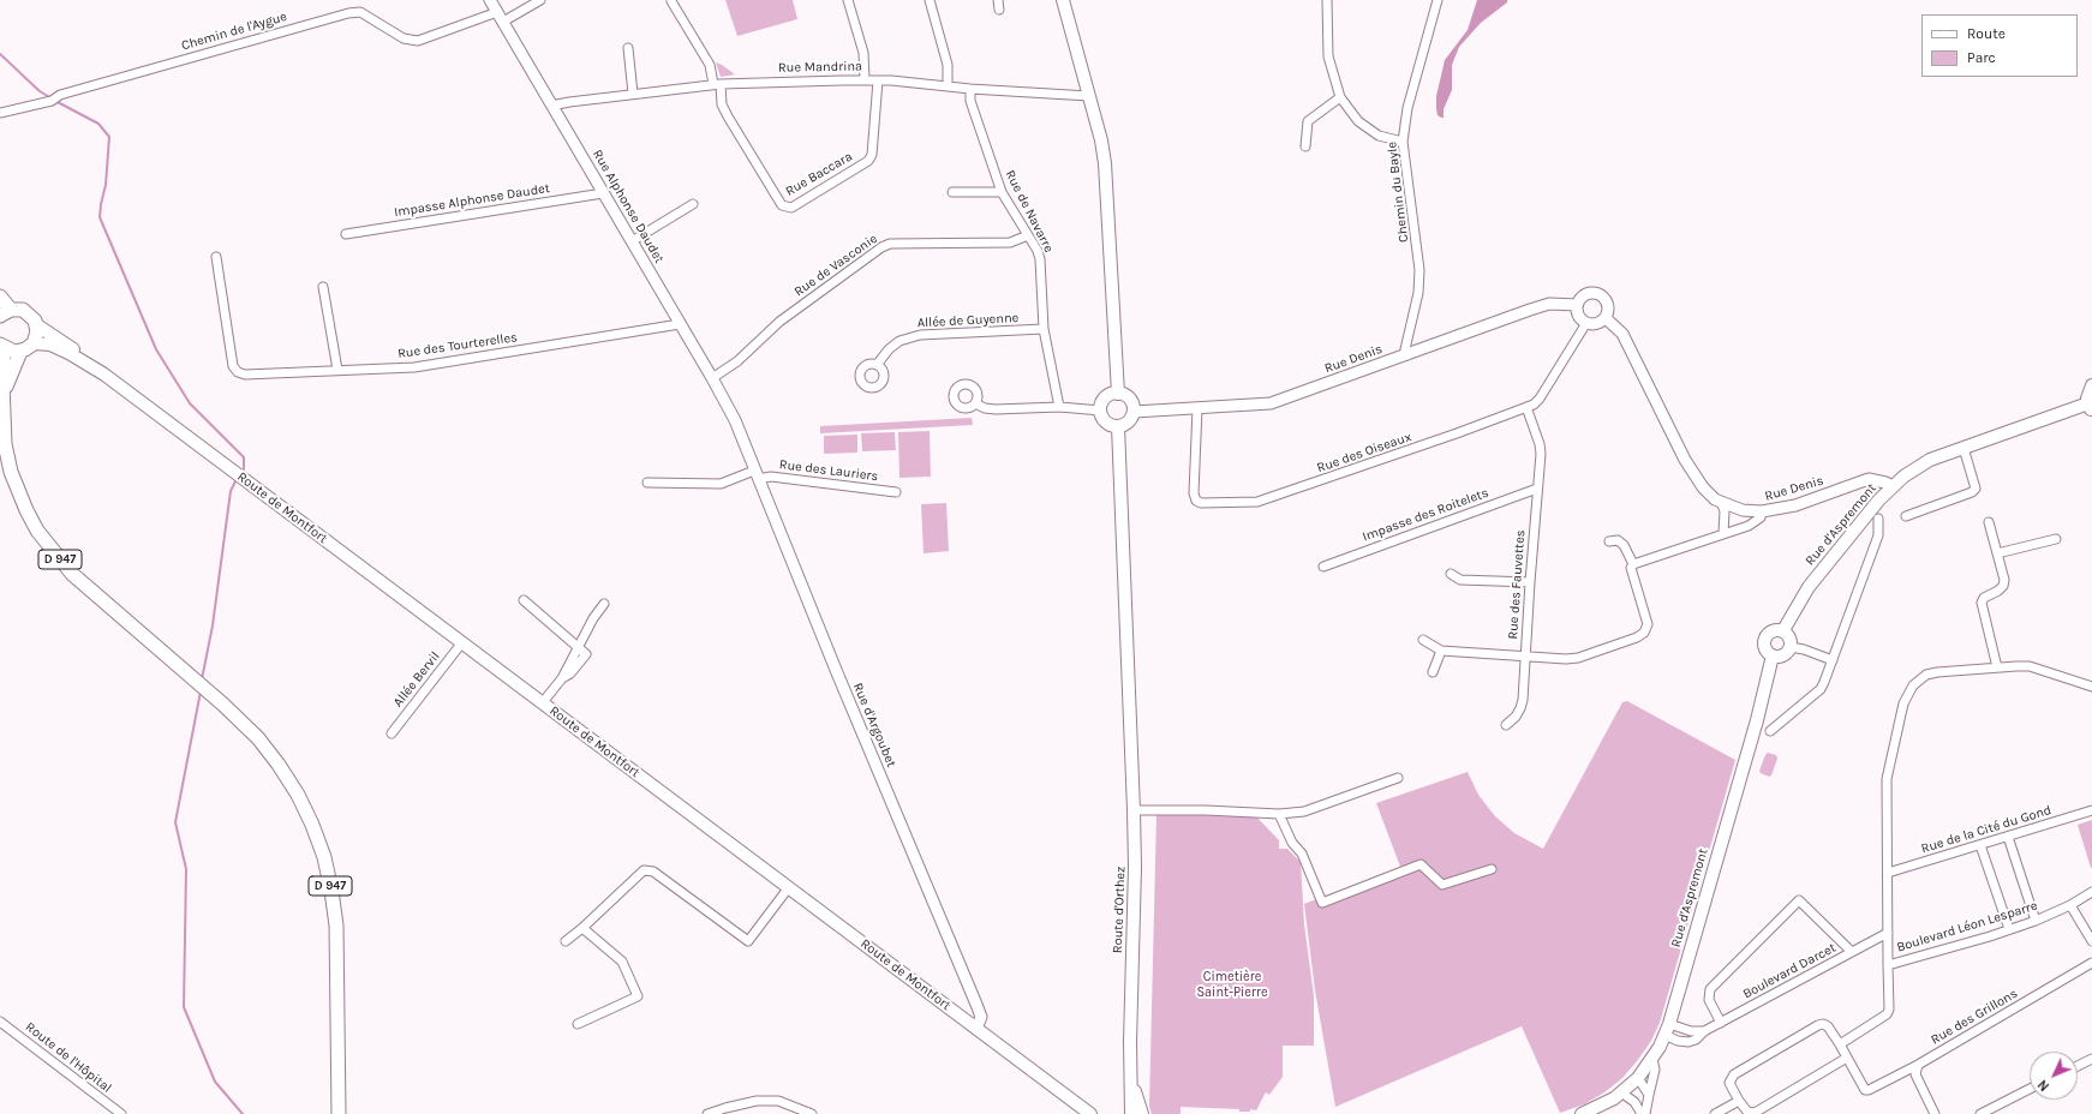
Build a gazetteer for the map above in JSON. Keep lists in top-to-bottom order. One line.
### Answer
{"streets":{"main road":["Route de Montfort","Rue d'Aspremont","D 947","Route d'Orthez"],"street":["Chemin de l'Aygue","Rue Mandrina","Rue Baccara","Chemin du Bayle","Impasse Alphonse Daudet","Rue Alphonse Daudet","Rue de Navarre","Rue de Vasconie","Allée de Guyenne","Rue des Tourterelles","Rue Denis","Rue des Oiseaux","Rue des Lauriers","Impasse des Roitelets","Rue des Fauvettes","Allée Bervil","Rue d'Argoubet","Rue de la Cité du Gond","Boulevard Léon Lesparre","Boulevard Darcet","Rue des Grillons","Route de l'Hôpital"]},"crossings":[["Chemin de l'Aygue","Rue Alphonse Daudet"],["Rue Mandrina","Rue Baccara"],["Rue Mandrina","Rue Alphonse Daudet"],["Rue Mandrina","Rue de Navarre"],["Chemin du Bayle","Rue Denis"],["Impasse Alphonse Daudet","Rue Alphonse Daudet"],["Rue Alphonse Daudet","Rue de Vasconie"],["Rue Alphonse Daudet","Rue des Tourterelles"],["Rue Alphonse Daudet","Rue d'Argoubet"],["Rue de Navarre","Rue de Vasconie"],["Rue de Navarre","Allée de Guyenne"],["Rue Denis","Rue des Oiseaux"],["Rue Denis","Rue d'Aspremont"],["Rue Denis","Route d'Orthez"],["Rue des Oiseaux","Rue des Fauvettes"],["Rue des Lauriers","Rue d'Argoubet"],["Route de Montfort","Allée Bervil"],["Route de Montfort","Rue d'Argoubet"],["Impasse des Roitelets","Rue des Fauvettes"],["Rue d'Aspremont","Boulevard Darcet"]],"parks":["Cimetière Saint-Pierre"],"legend":["Route","Parc"],"north":"bottom left"}
